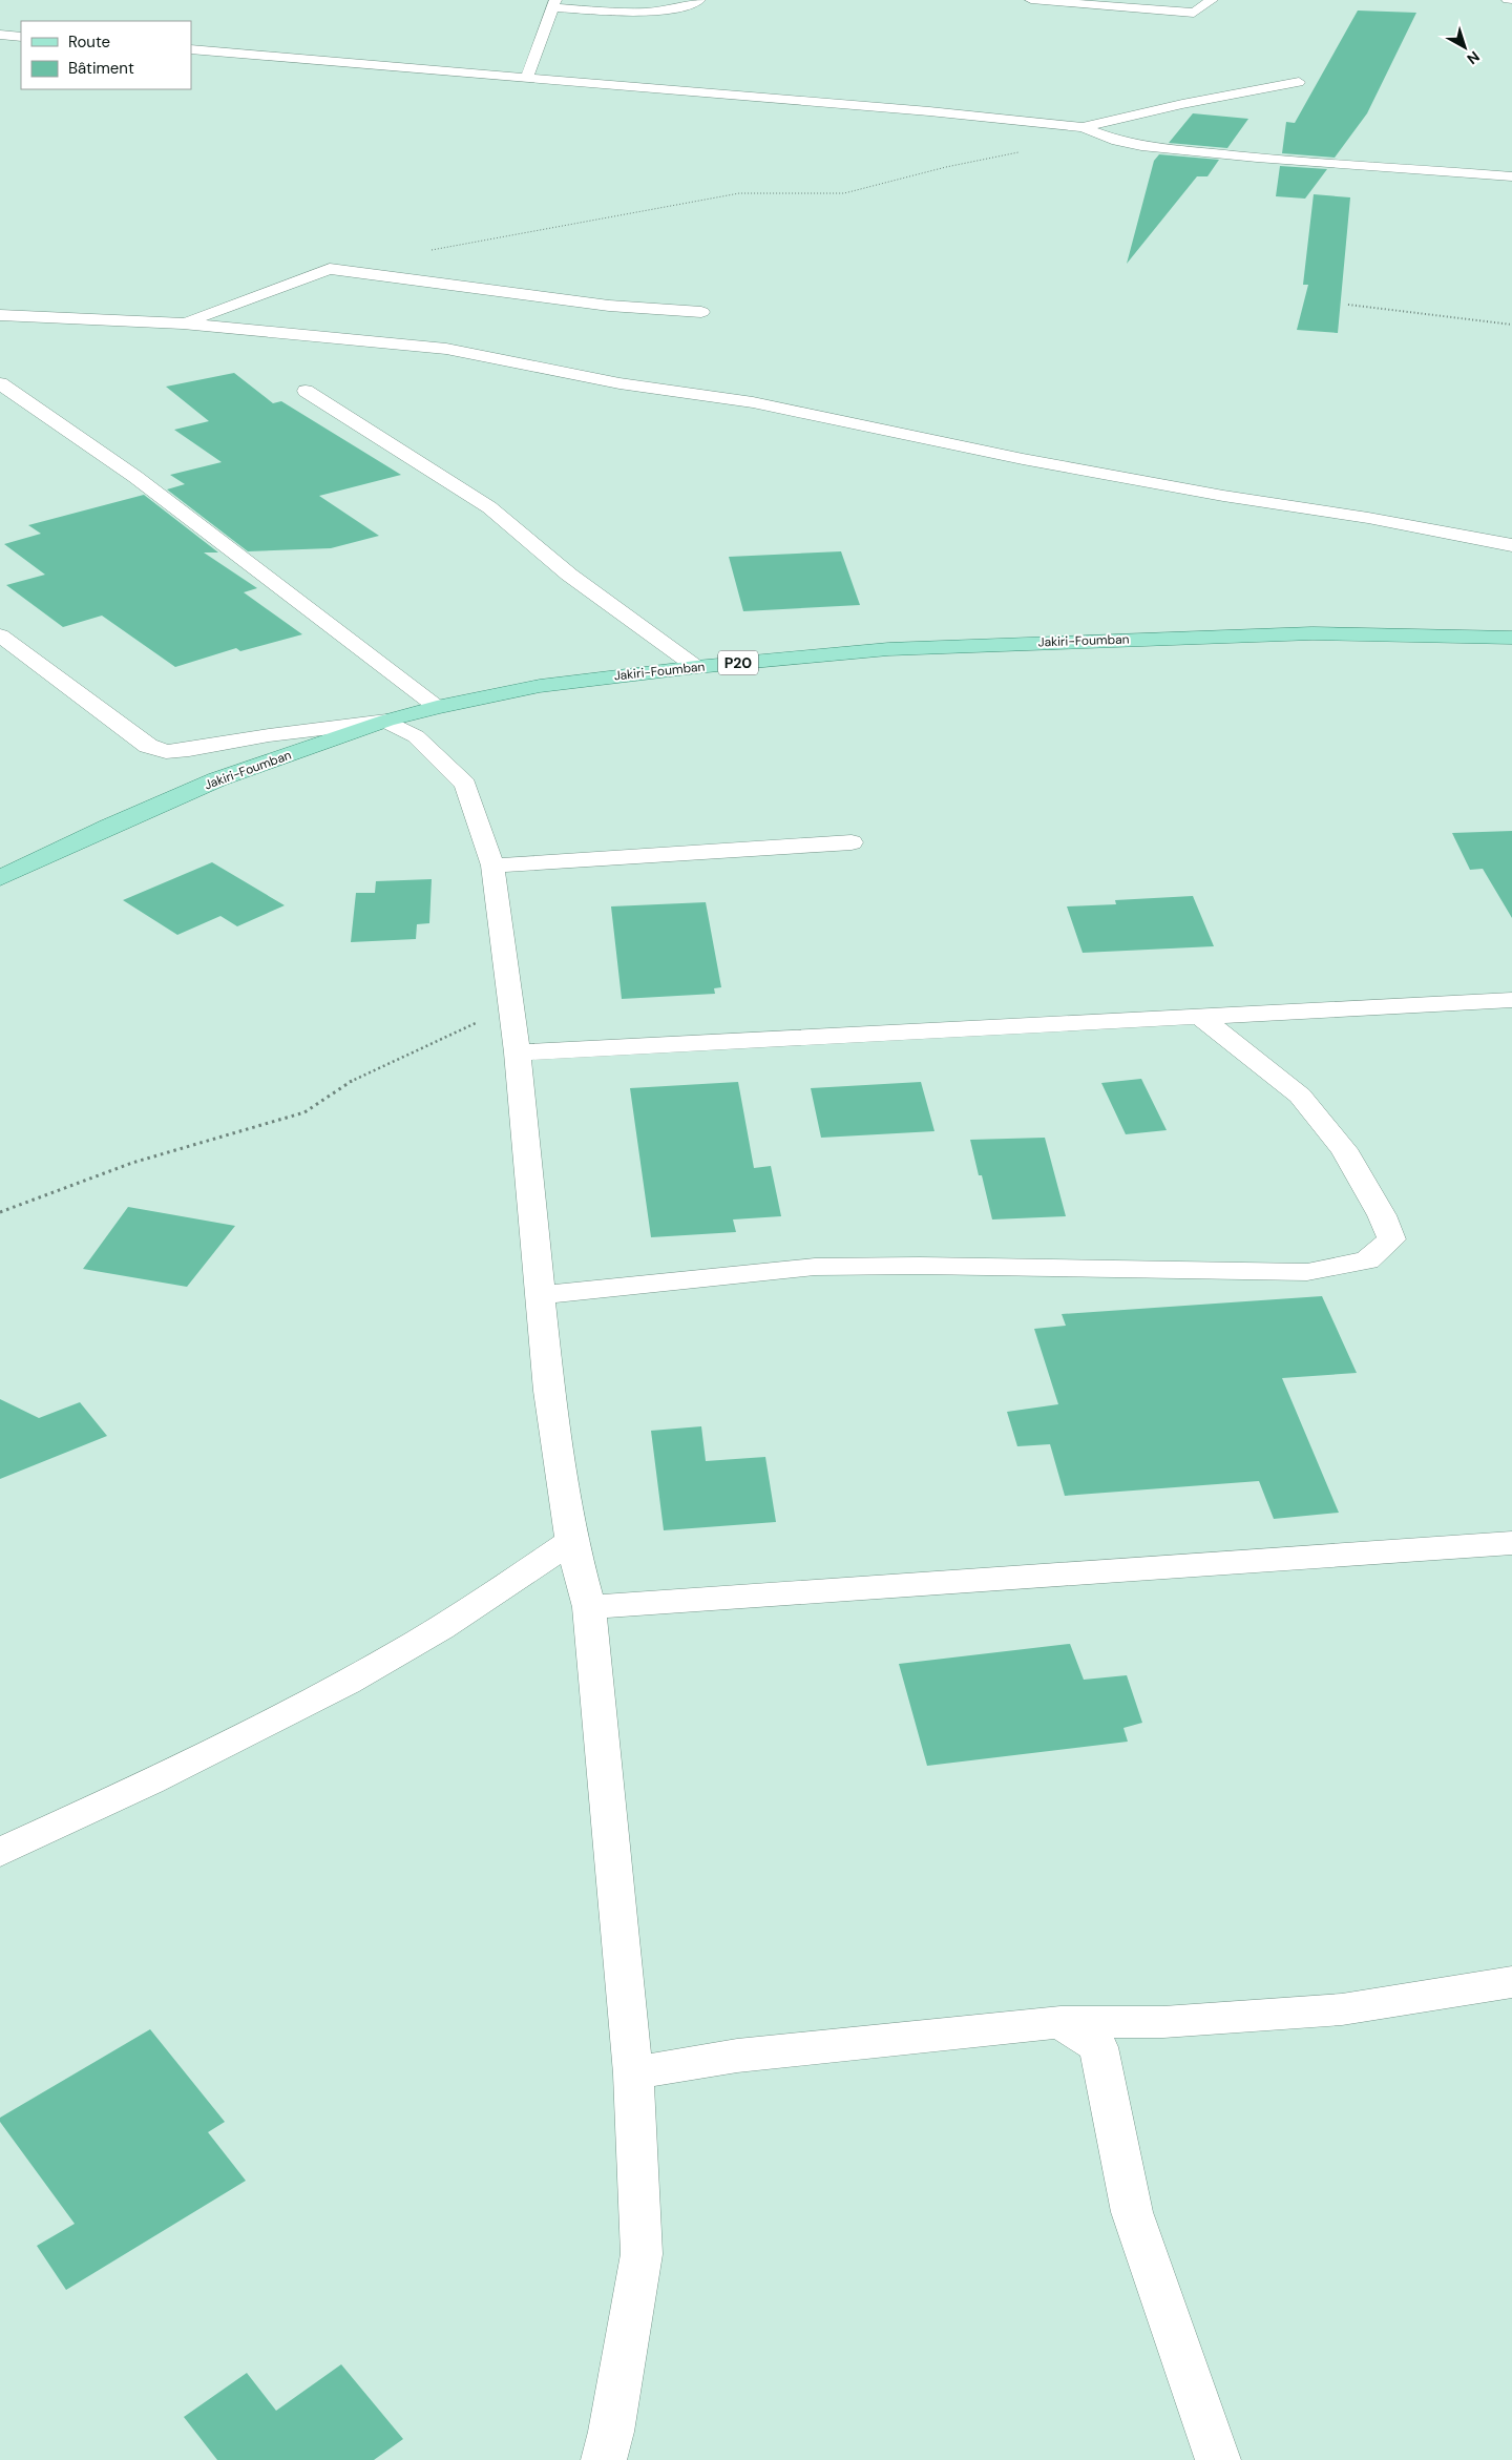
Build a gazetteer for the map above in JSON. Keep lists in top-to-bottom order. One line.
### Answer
{"streets":{"main road":["Jakiri-Foumban","P20"]},"legend":["Route","Bâtiment"],"north":"bottom right"}
